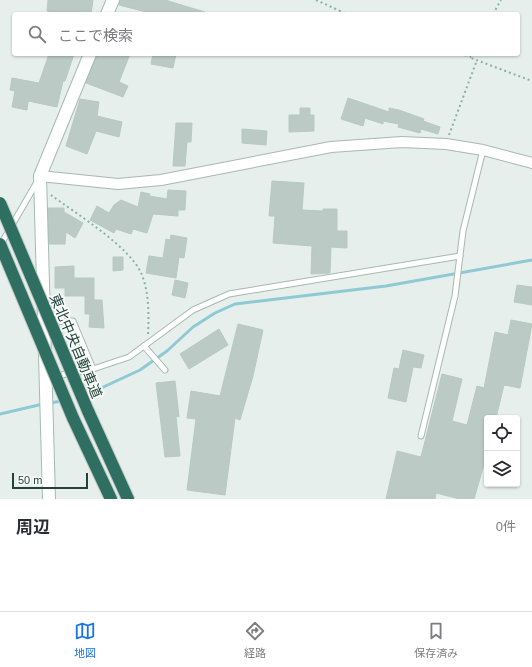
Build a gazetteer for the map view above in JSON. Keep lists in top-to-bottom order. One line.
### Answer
{"streets":{"highway":["東北中央自動車道"]},"scale_bar":"50 m","page":{"search":"ここで検索","scale":"50 m","heading":["周辺","0件"],"nav":["地図","経路","保存済み"]}}
